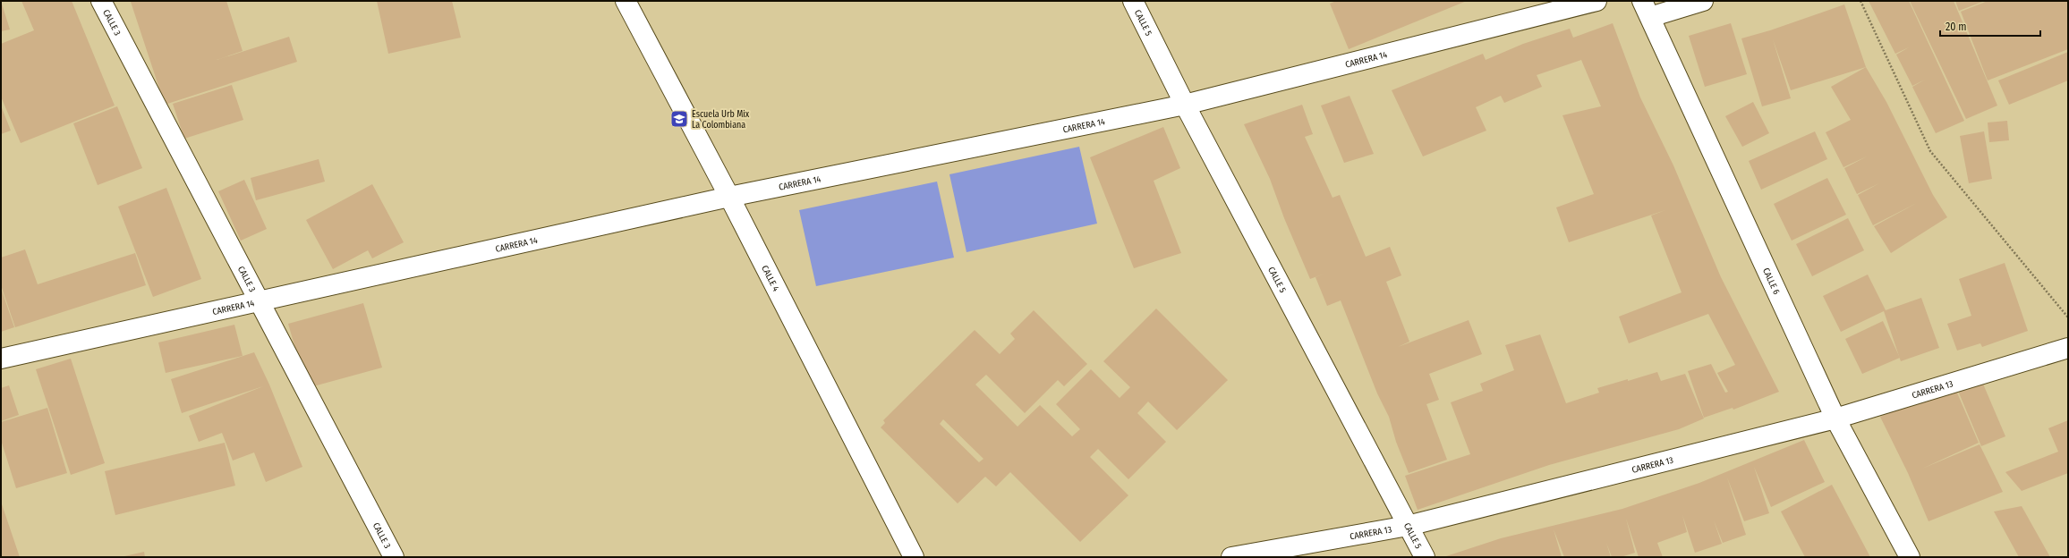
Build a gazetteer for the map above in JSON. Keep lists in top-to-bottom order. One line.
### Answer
{"streets":{"street":["CALLE 3","CALLE 5","CARRERA 14","CALLE 4","CALLE 6","CARRERA 13"]},"crossings":[["CALLE 3","CARRERA 14"],["CALLE 5","CARRERA 14"],["CALLE 5","CARRERA 13"],["CARRERA 14","CALLE 4"],["CALLE 6","CARRERA 13"]],"places":{"school or university":["Escuela Urb Mix La Colombiana"]},"scale_bar":"20 m"}
